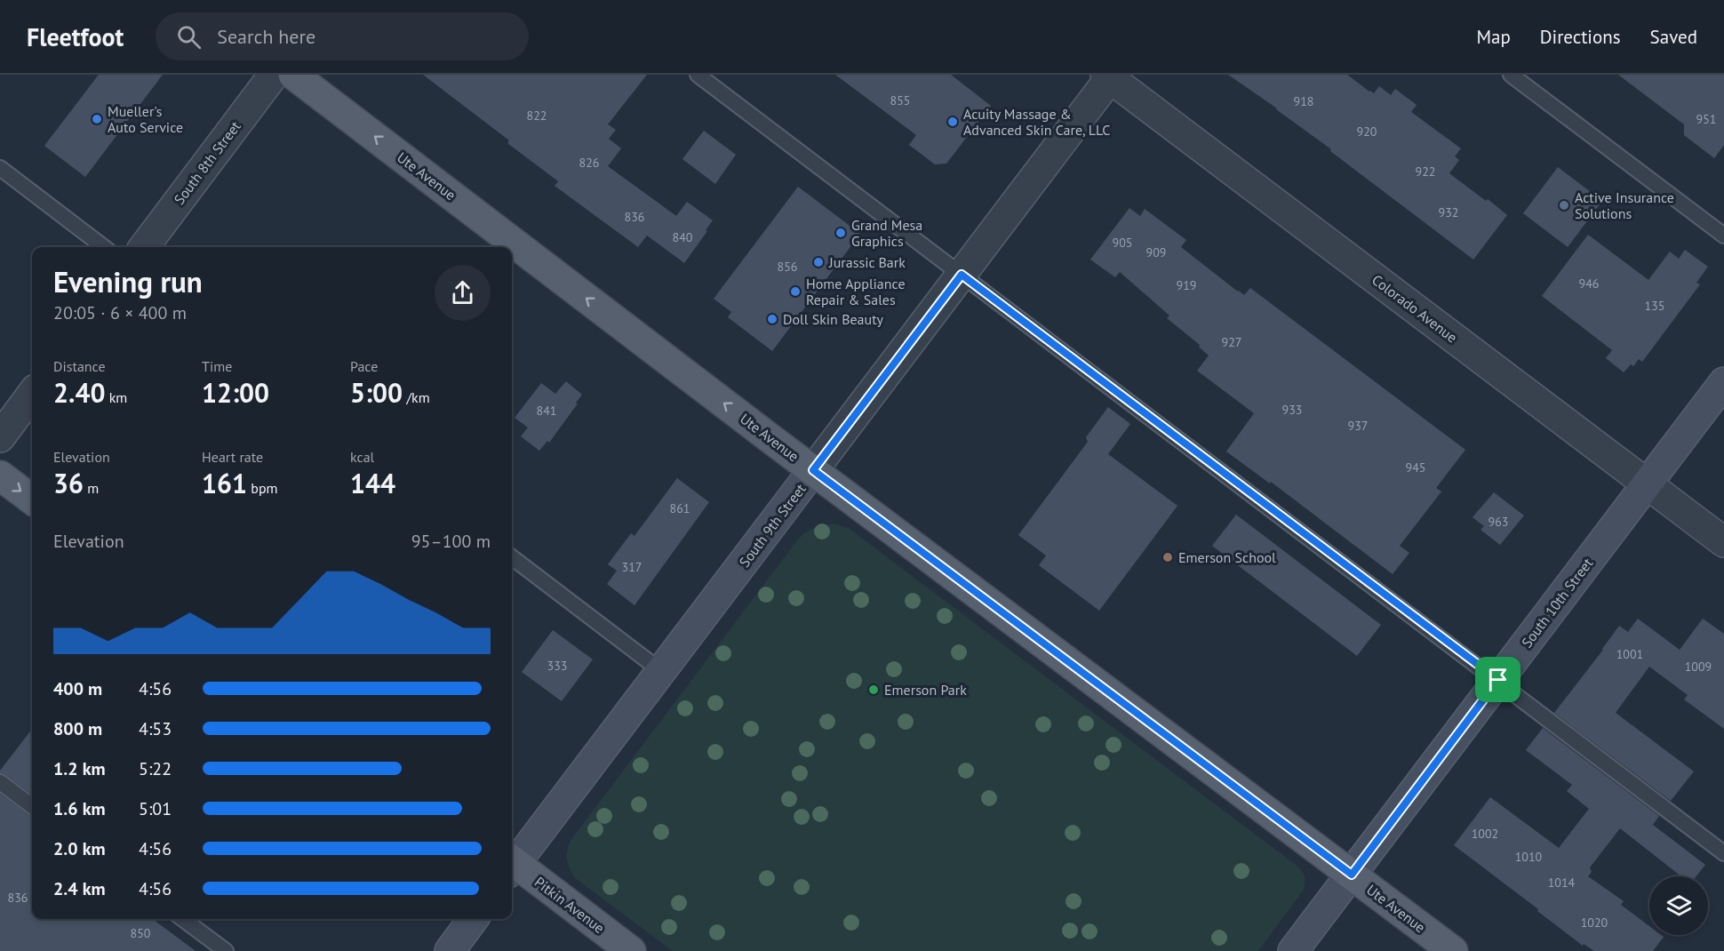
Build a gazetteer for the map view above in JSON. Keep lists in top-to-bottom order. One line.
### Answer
{"streets":{"main road":["Ute Avenue","Pitkin Avenue"],"street":["South 8th Street","Colorado Avenue","South 9th Street","South 10th Street"]},"crossings":[["Ute Avenue","South 9th Street"],["Ute Avenue","South 10th Street"],["Colorado Avenue","South 9th Street"],["Colorado Avenue","South 10th Street"]],"one_way":["Ute Avenue"],"places":["Mueller's Auto Service","Acuity Massage & Advanced Skin Care, LLC","Active Insurance Solutions","Grand Mesa Graphics","Jurassic Bark","Home Appliance Repair & Sales","Doll Skin Beauty","Emerson School","Emerson Park"],"house_numbers":["855","918","822","951","920","826","922","932","836","840","905","909","856","946","919","135","927","933","841","937","945","861","963","317","1001","333","1009","1002","1010","1014","836","1020","850"],"page":{"header":"Fleetfoot","search":"Search here","nav":["Map","Directions","Saved"],"heading":["Evening run","20:05 · 6 × 400 m"],"stats":[["Distance","2.40 km"],["Time","12:00"],["Pace","5:00 /km"],["Elevation","36 m"],["Heart rate","161 bpm"],["kcal","144"]],"chart":["Elevation","95–100 m"],"list":[{"name":"400 m","note":"4:56"},{"name":"800 m","note":"4:53"},{"name":"1.2 km","note":"5:22"},{"name":"1.6 km","note":"5:01"},{"name":"2.0 km","note":"4:56"},{"name":"2.4 km","note":"4:56"}]}}
